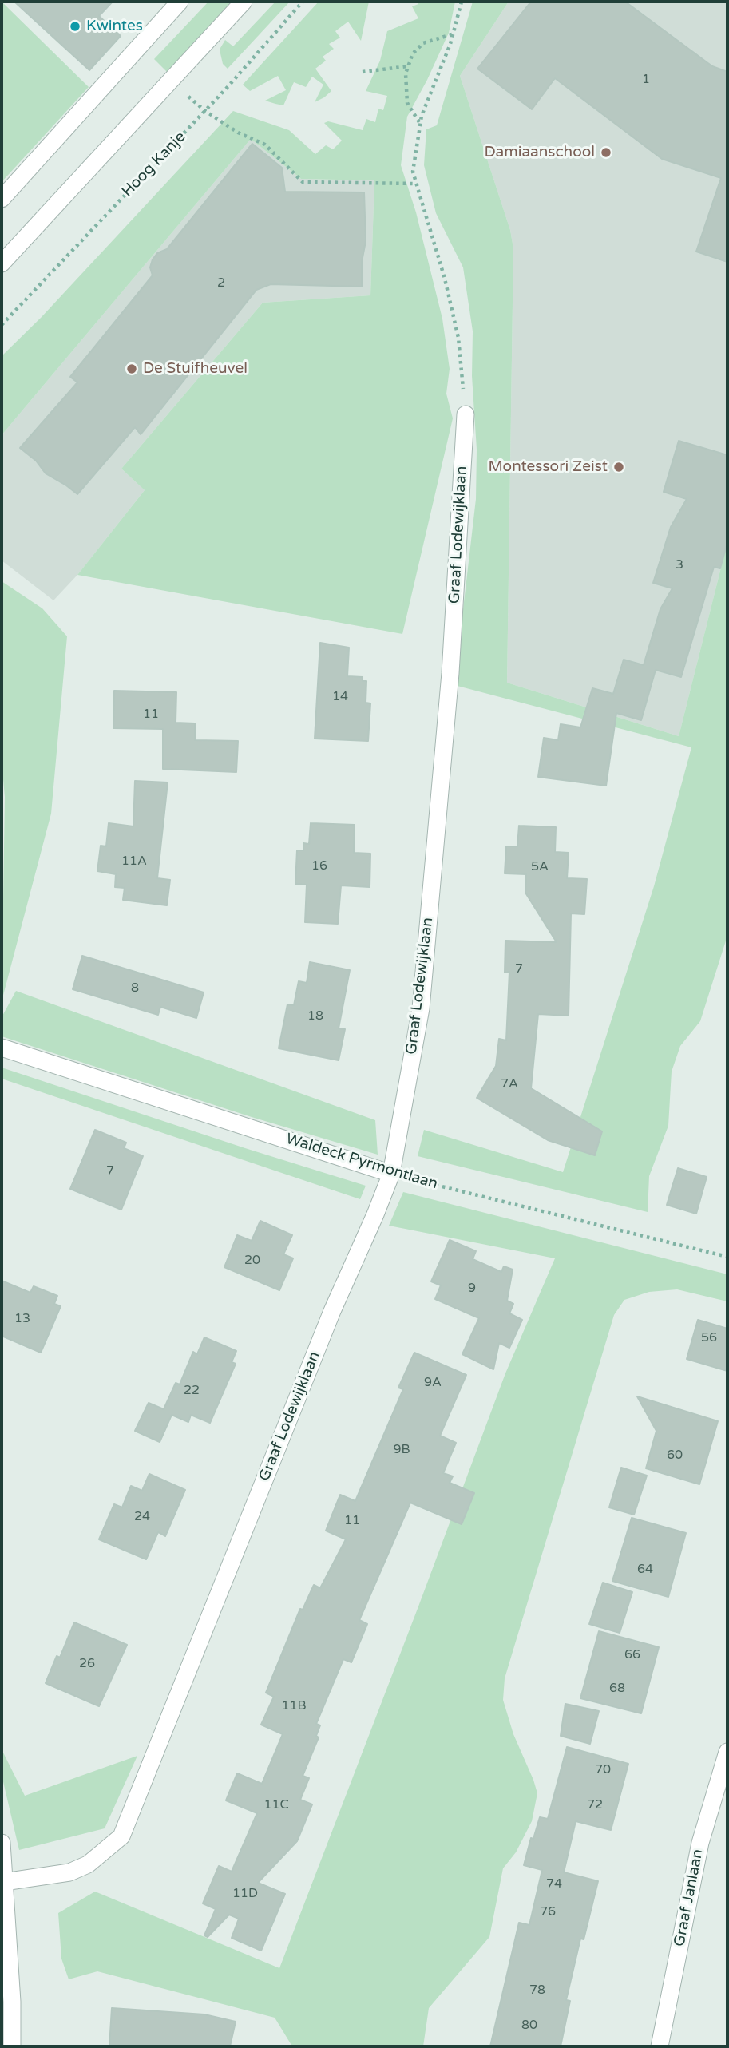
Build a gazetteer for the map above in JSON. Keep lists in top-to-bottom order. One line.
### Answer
{"streets":{"street":["Graaf Lodewijklaan","Waldeck Pyrmontlaan","Graaf Janlaan"],"path":["Hoog Kanje"]},"crossings":[["Graaf Lodewijklaan","Waldeck Pyrmontlaan"]],"places":["Kwintes","Damiaanschool","De Stuifheuvel","Montessori Zeist"],"house_numbers":["1","2","3","14","11","11A","16","5A","7","8","18","7A","7","20","9","13","56","9A","22","9B","60","24","11","64","66","26","68","11B","70","11C","72","74","11D","76","78","80"]}
